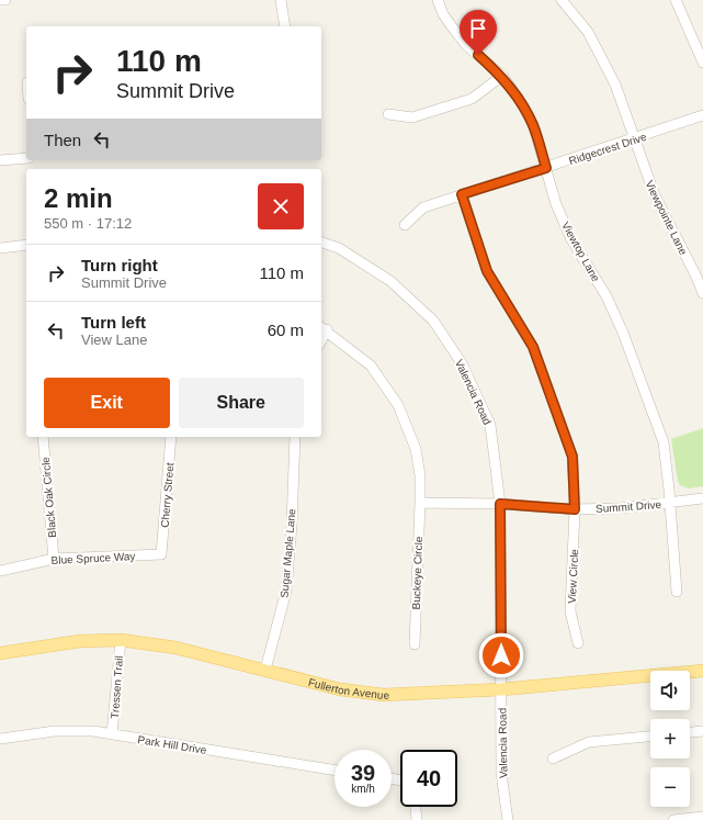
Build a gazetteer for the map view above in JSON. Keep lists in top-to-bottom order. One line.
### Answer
{"streets":{"main road":["Fullerton Avenue"],"street":["Ridgecrest Drive","Viewpointe Lane","Viewtop Lane","Valencia Road","Cherry Street","Black Oak Circle","Summit Drive","Sugar Maple Lane","Blue Spruce Way","Buckeye Circle","View Circle","Tressen Trail","Park Hill Drive"]},"crossings":[["Ridgecrest Drive","Viewpointe Lane"],["Ridgecrest Drive","Viewtop Lane"],["Ridgecrest Drive","View Circle"],["Viewtop Lane","Summit Drive"],["Valencia Road","Summit Drive"],["Valencia Road","Fullerton Avenue"],["Cherry Street","Blue Spruce Way"],["Black Oak Circle","Blue Spruce Way"],["Summit Drive","Buckeye Circle"],["Summit Drive","View Circle"],["Sugar Maple Lane","Fullerton Avenue"],["Tressen Trail","Fullerton Avenue"],["Tressen Trail","Park Hill Drive"]],"page":{"turn":["110 m","Summit Drive"],"then":"Then","heading":["2 min","550 m · 17:12"],"list":[{"name":"Turn right","note":"Summit Drive","value":"110 m"},{"name":"Turn left","note":"View Lane","value":"60 m"}],"buttons":["Exit","Share"],"map_buttons":["+","−"],"speed":"39 km/h","limit":"40"}}
